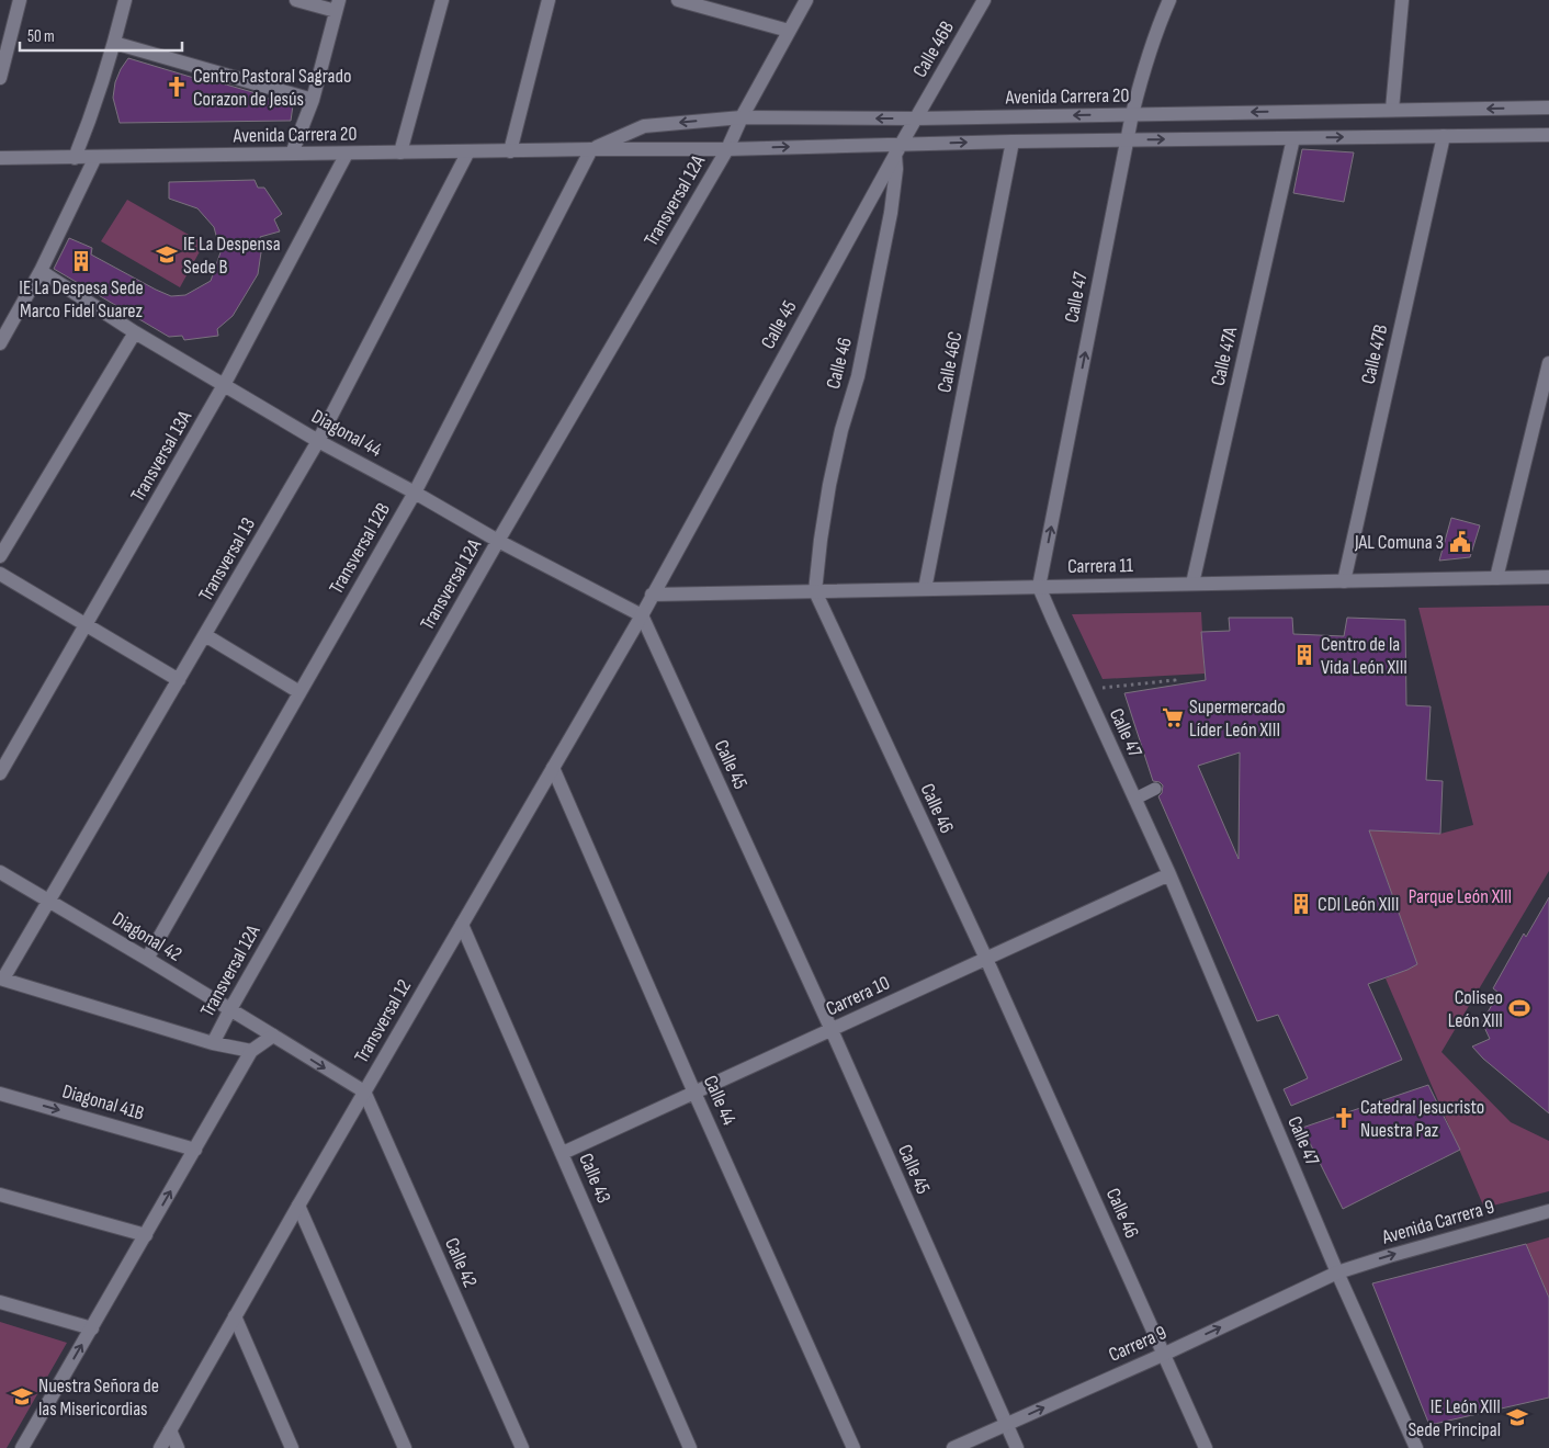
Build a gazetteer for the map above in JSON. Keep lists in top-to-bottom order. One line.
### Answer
{"streets":{"street":["Calle 46B","Avenida Carrera 20","Transversal 12A","Calle 47","Calle 45","Calle 47B","Calle 47A","Calle 46C","Calle 46","Diagonal 44","Transversal 13A","Transversal 12B","Transversal 13","Carrera 11","Diagonal 42","Carrera 10","Transversal 12","Calle 44","Diagonal 41B","Calle 43","Avenida Carrera 9","Calle 42","Carrera 9"]},"crossings":[["Calle 46B","Avenida Carrera 20"],["Calle 46B","Calle 45"],["Avenida Carrera 20","Transversal 12A"],["Avenida Carrera 20","Calle 47"],["Avenida Carrera 20","Calle 45"],["Avenida Carrera 20","Calle 47B"],["Avenida Carrera 20","Calle 47A"],["Avenida Carrera 20","Calle 46C"],["Avenida Carrera 20","Calle 46"],["Avenida Carrera 20","Transversal 13A"],["Avenida Carrera 20","Transversal 12B"],["Avenida Carrera 20","Transversal 13"],["Transversal 12A","Diagonal 44"],["Transversal 12A","Diagonal 42"],["Calle 47","Carrera 11"],["Calle 47","Carrera 10"],["Calle 47","Avenida Carrera 9"],["Calle 47","Carrera 9"],["Calle 45","Calle 46"],["Calle 45","Diagonal 44"],["Calle 45","Carrera 11"],["Calle 45","Carrera 10"],["Calle 45","Transversal 12"],["Calle 45","Carrera 9"],["Calle 47B","Carrera 11"],["Calle 47A","Carrera 11"],["Calle 46C","Carrera 11"],["Calle 46","Carrera 11"],["Calle 46","Carrera 10"],["Calle 46","Carrera 9"],["Diagonal 44","Transversal 13A"],["Diagonal 44","Transversal 12B"],["Diagonal 44","Transversal 13"],["Diagonal 44","Transversal 12"],["Transversal 12B","Diagonal 42"],["Transversal 13","Diagonal 42"],["Carrera 10","Calle 44"],["Carrera 10","Calle 43"],["Transversal 12","Calle 44"],["Transversal 12","Calle 43"],["Transversal 12","Calle 42"],["Avenida Carrera 9","Carrera 9"]],"one_way":["Avenida Carrera 9","Carrera 9"],"parks":["Parque León XIII"],"places":{"church":["Centro Pastoral Sagrado Corazon de Jesús","Catedral Jesucristo Nuestra Paz"],"school or university":["IE La Despensa Sede B","Nuestra Señora de las Misericordias","IE León XIII Sede Principal"],"building":["IE La Despesa Sede Marco Fidel Suarez","Centro de la Vida León XIII","CDI León XIII"],"public building":["JAL Comuna 3"],"supermarket":["Supermercado Líder León XIII"],"sports":["Coliseo León XIII"]},"scale_bar":"50 m"}
